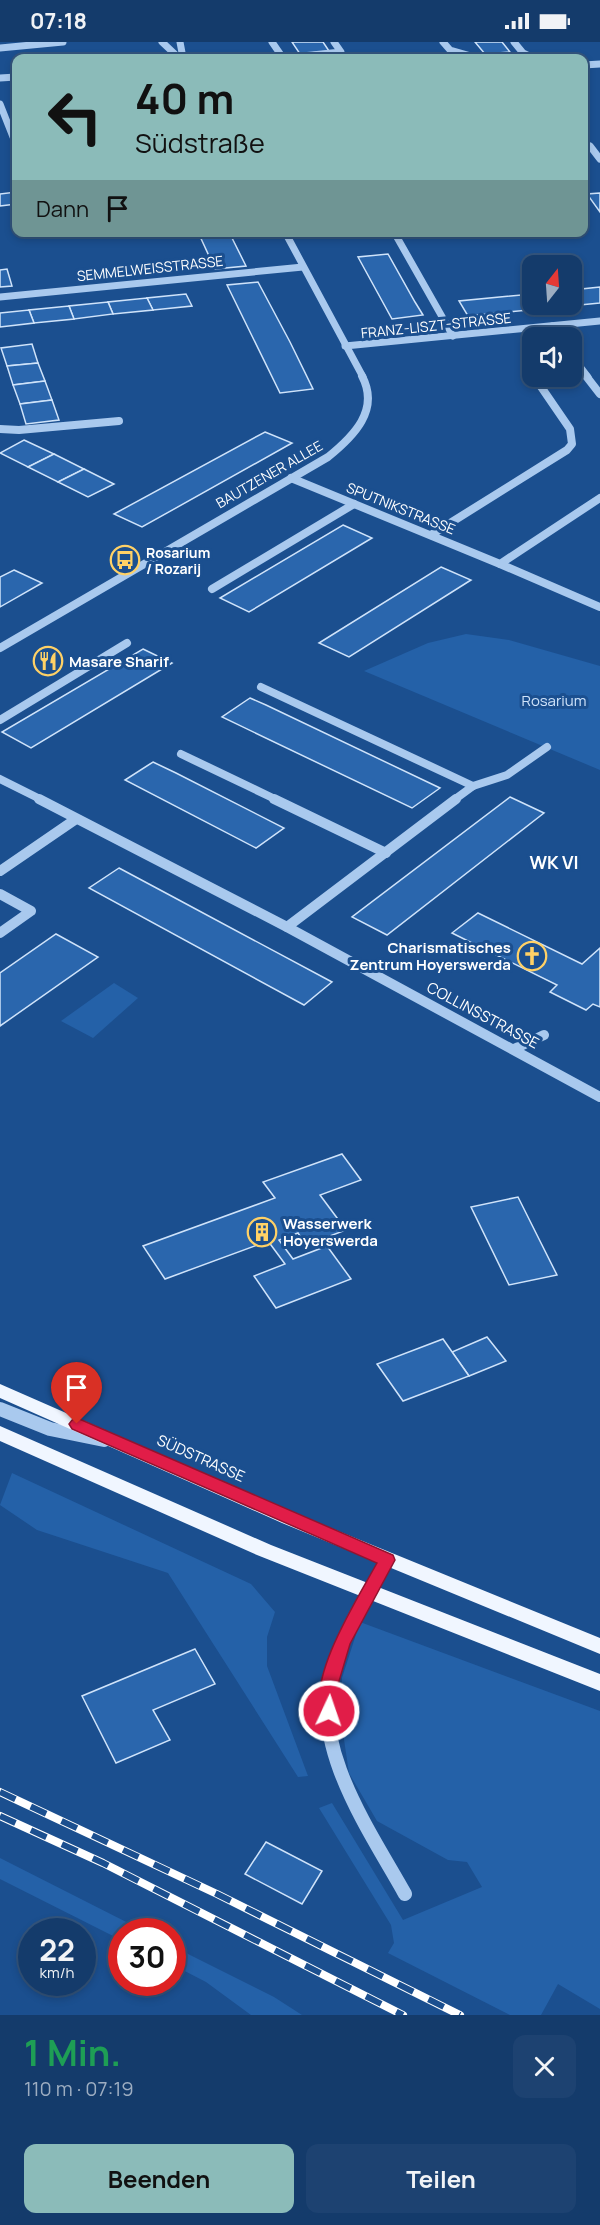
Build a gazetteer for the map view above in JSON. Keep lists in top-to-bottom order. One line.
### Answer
{"streets":{"main road":["SÜDSTRASSE"],"street":["SEMMELWEISSTRASSE","FRANZ-LISZT-STRASSE","BAUTZENER ALLEE","SPUTNIKSTRASSE","COLLINSSTRASSE"]},"crossings":[["SEMMELWEISSTRASSE","BAUTZENER ALLEE"],["FRANZ-LISZT-STRASSE","BAUTZENER ALLEE"],["BAUTZENER ALLEE","SPUTNIKSTRASSE"]],"districts":["WK VI"],"parks":["Rosarium"],"places":{"bus stop":["Rosarium / Rozarij"],"restaurant":["Masare Sharif"],"church":["Charismatisches Zentrum Hoyerswerda"],"building":["Wasserwerk Hoyerswerda"]},"north":"top","page":{"status":"07:18","turn":["40 m","Südstraße"],"then":"Dann","speed":"22 km/h","limit":"30","heading":["1 Min.","110 m · 07:19"],"buttons":["Beenden","Teilen"]}}
